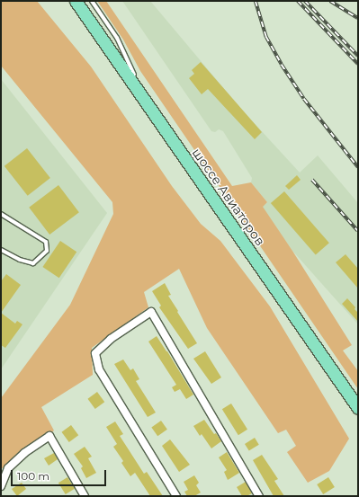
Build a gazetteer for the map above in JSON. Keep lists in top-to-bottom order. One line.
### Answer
{"streets":{"main road":["шоссе Авиаторов"]},"scale_bar":"100 m"}
